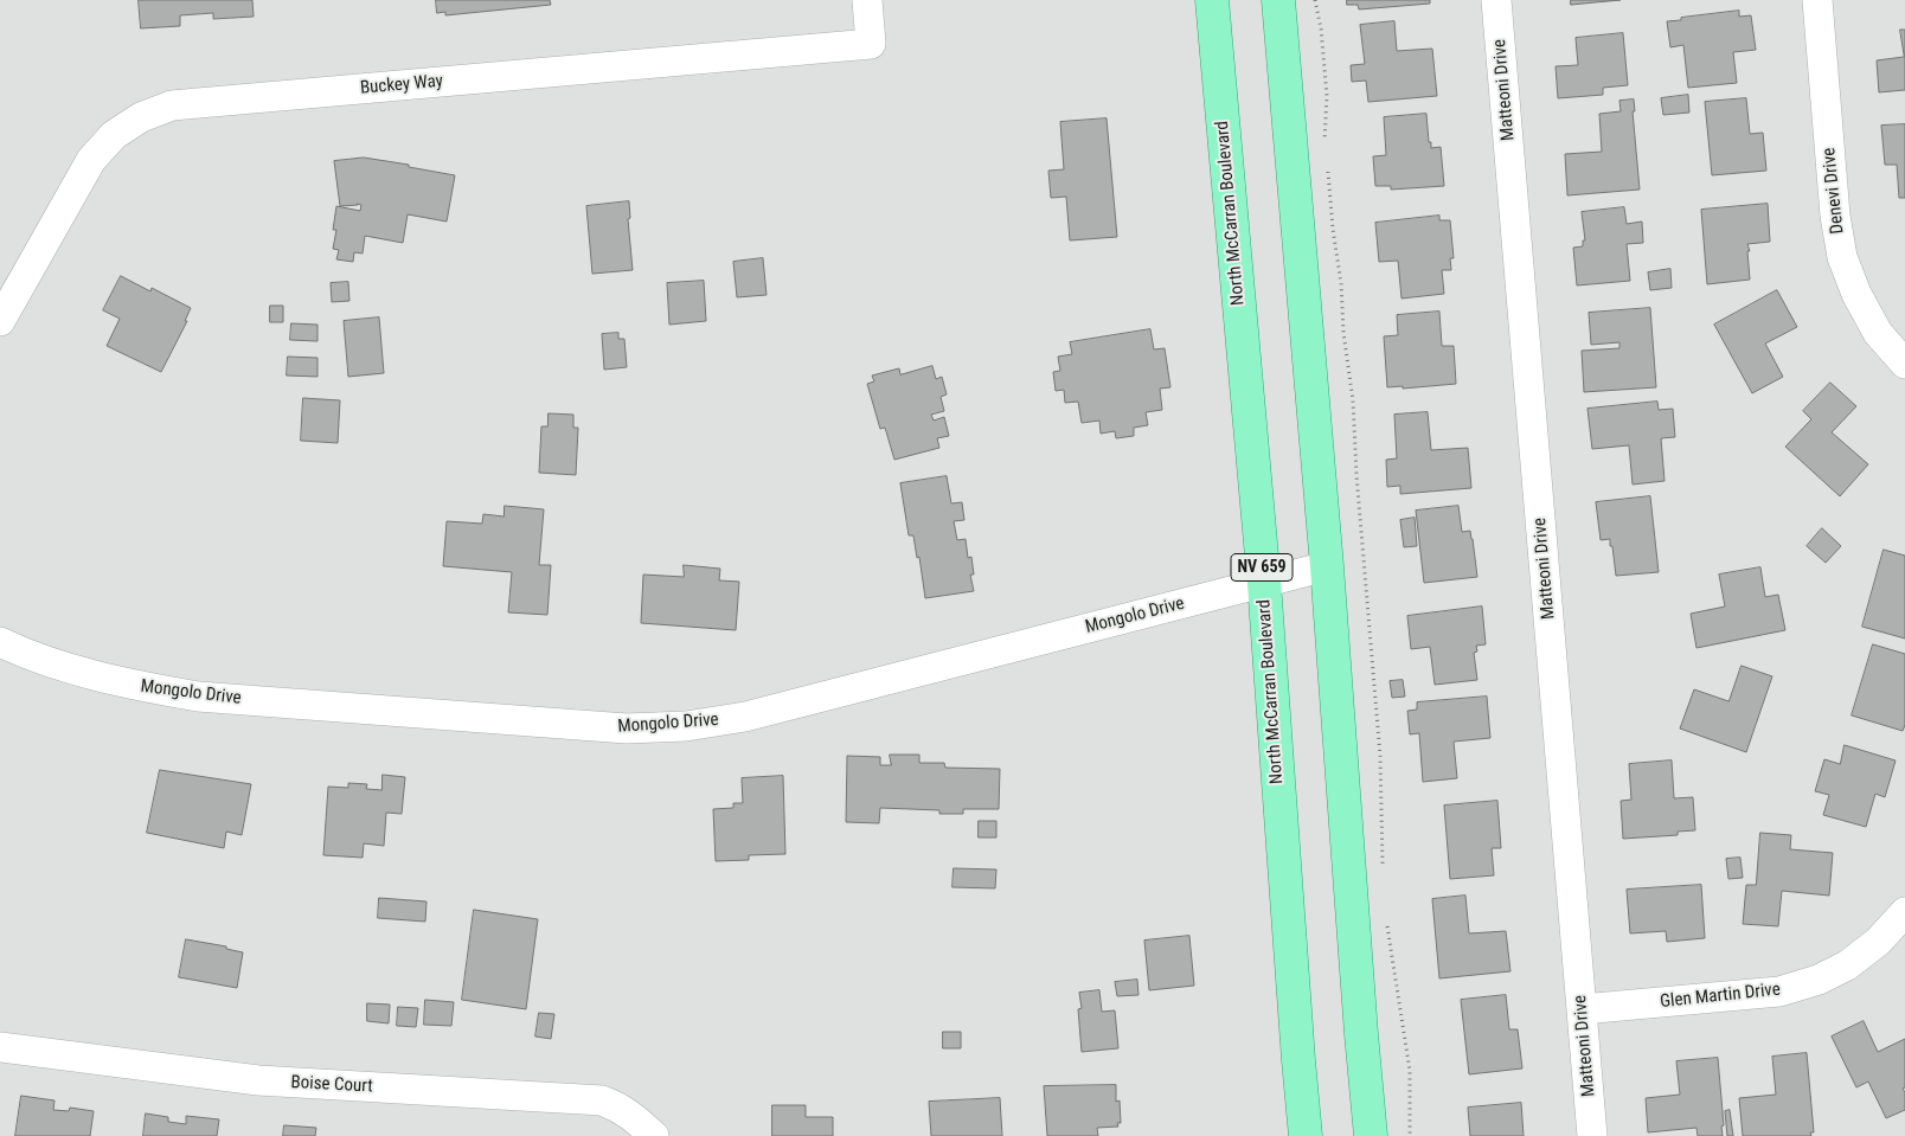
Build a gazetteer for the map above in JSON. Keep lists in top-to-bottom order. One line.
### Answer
{"streets":{"main road":["North McCarran Boulevard","NV 659"],"street":["Buckey Way","Matteoni Drive","Denevi Drive","Mongolo Drive","Glen Martin Drive","Boise Court"]},"crossings":[["Matteoni Drive","Glen Martin Drive"],["North McCarran Boulevard","Mongolo Drive"]]}
